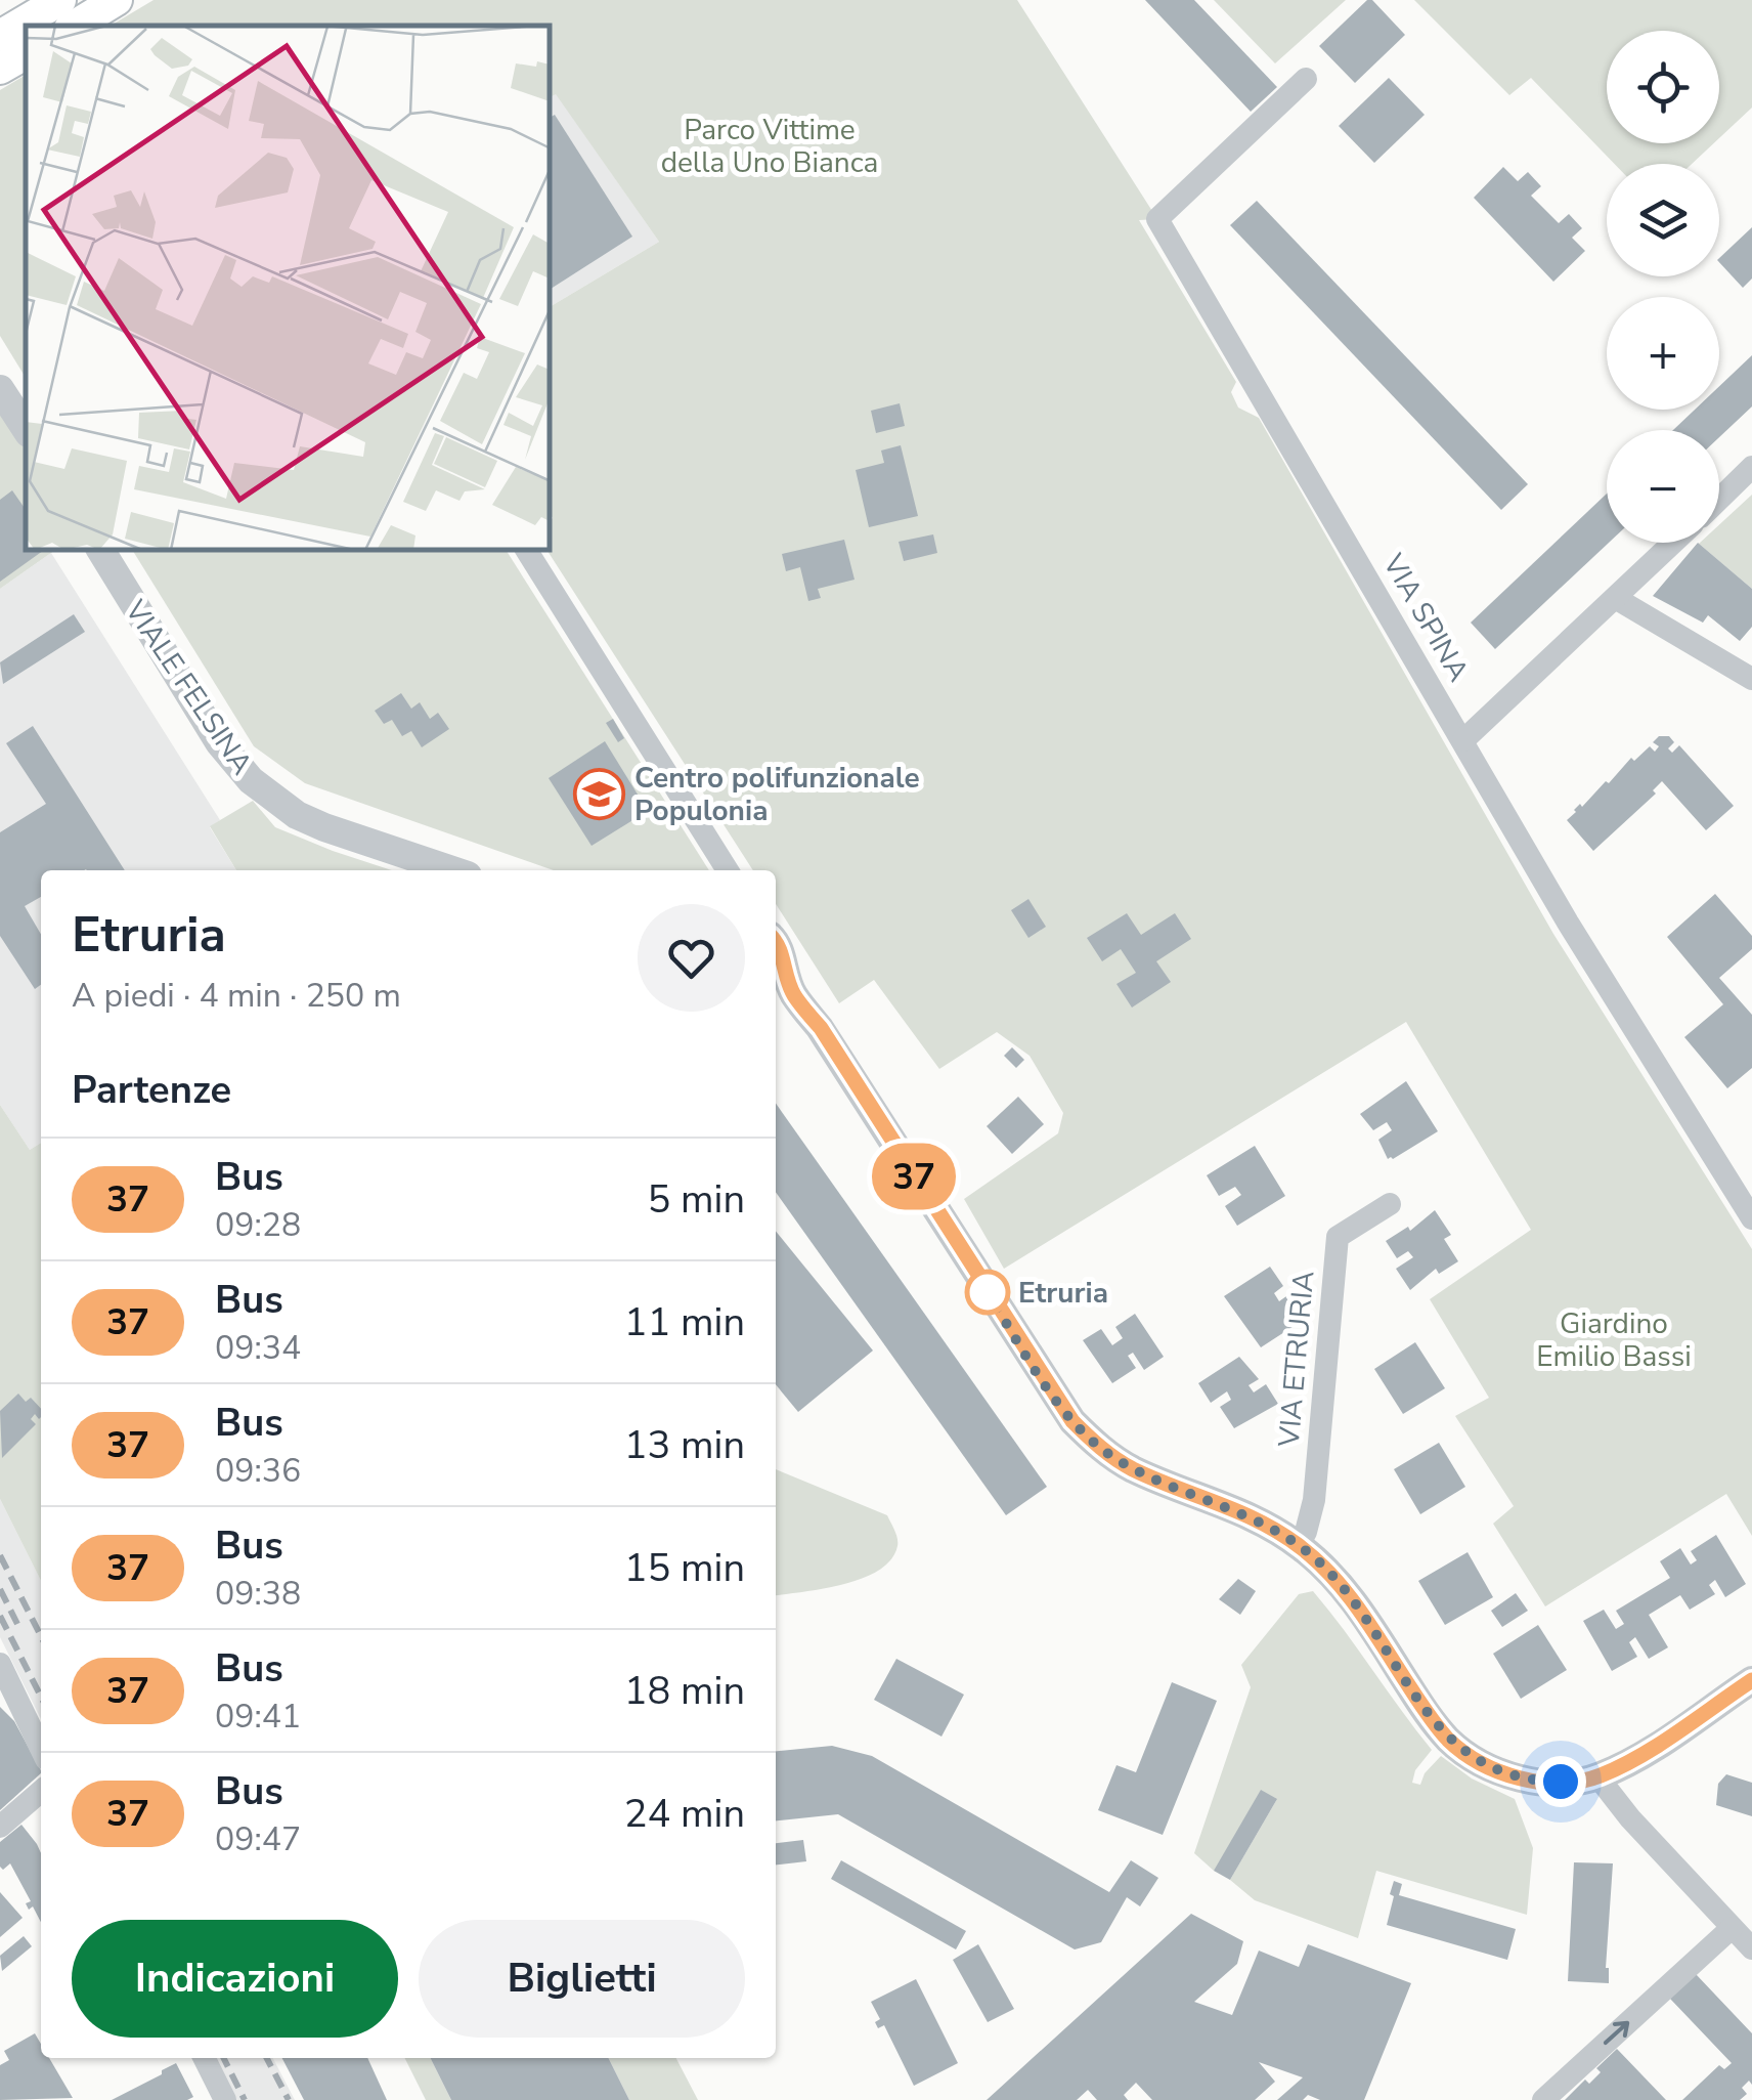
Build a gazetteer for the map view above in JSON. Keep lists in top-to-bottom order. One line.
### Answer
{"streets":{"street":["VIA SPINA","VIALE FELSINA","VIA ETRURIA"]},"parks":["Parco Vittime della Uno Bianca","Giardino Emilio Bassi"],"places":{"school or university":["Centro polifunzionale Populonia"],"other":["Etruria"]},"lines":["bus line 37"],"page":{"on_map":"37","map_buttons":["+","−"],"heading":[["Etruria","A piedi · 4 min · 250 m"],"Partenze"],"list":[{"mark":"37","name":"Bus","note":"09:28","value":"5 min"},{"mark":"37","name":"Bus","note":"09:34","value":"11 min"},{"mark":"37","name":"Bus","note":"09:36","value":"13 min"},{"mark":"37","name":"Bus","note":"09:38","value":"15 min"},{"mark":"37","name":"Bus","note":"09:41","value":"18 min"},{"mark":"37","name":"Bus","note":"09:47","value":"24 min"}],"buttons":["Indicazioni","Biglietti"]}}
